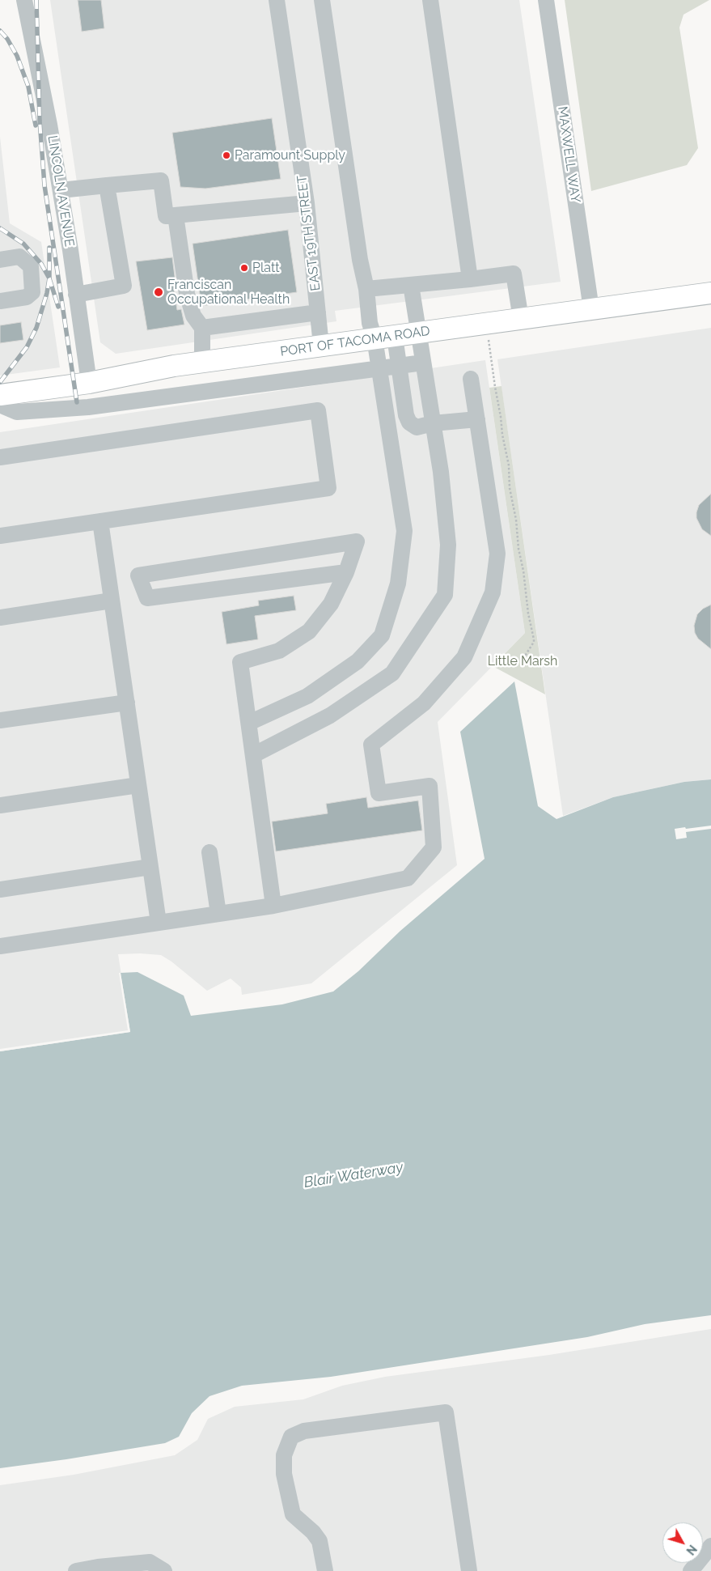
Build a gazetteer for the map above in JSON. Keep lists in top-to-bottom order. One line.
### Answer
{"streets":{"main road":["PORT OF TACOMA ROAD"],"street":["MAXWELL WAY","LINCOLN AVENUE","EAST 19TH STREET"]},"crossings":[["MAXWELL WAY","PORT OF TACOMA ROAD"],["LINCOLN AVENUE","PORT OF TACOMA ROAD"],["EAST 19TH STREET","PORT OF TACOMA ROAD"]],"water":["Blair Waterway"],"parks":["Little Marsh"],"places":["Paramount Supply","Platt","Franciscan Occupational Health"],"north":"bottom right"}
